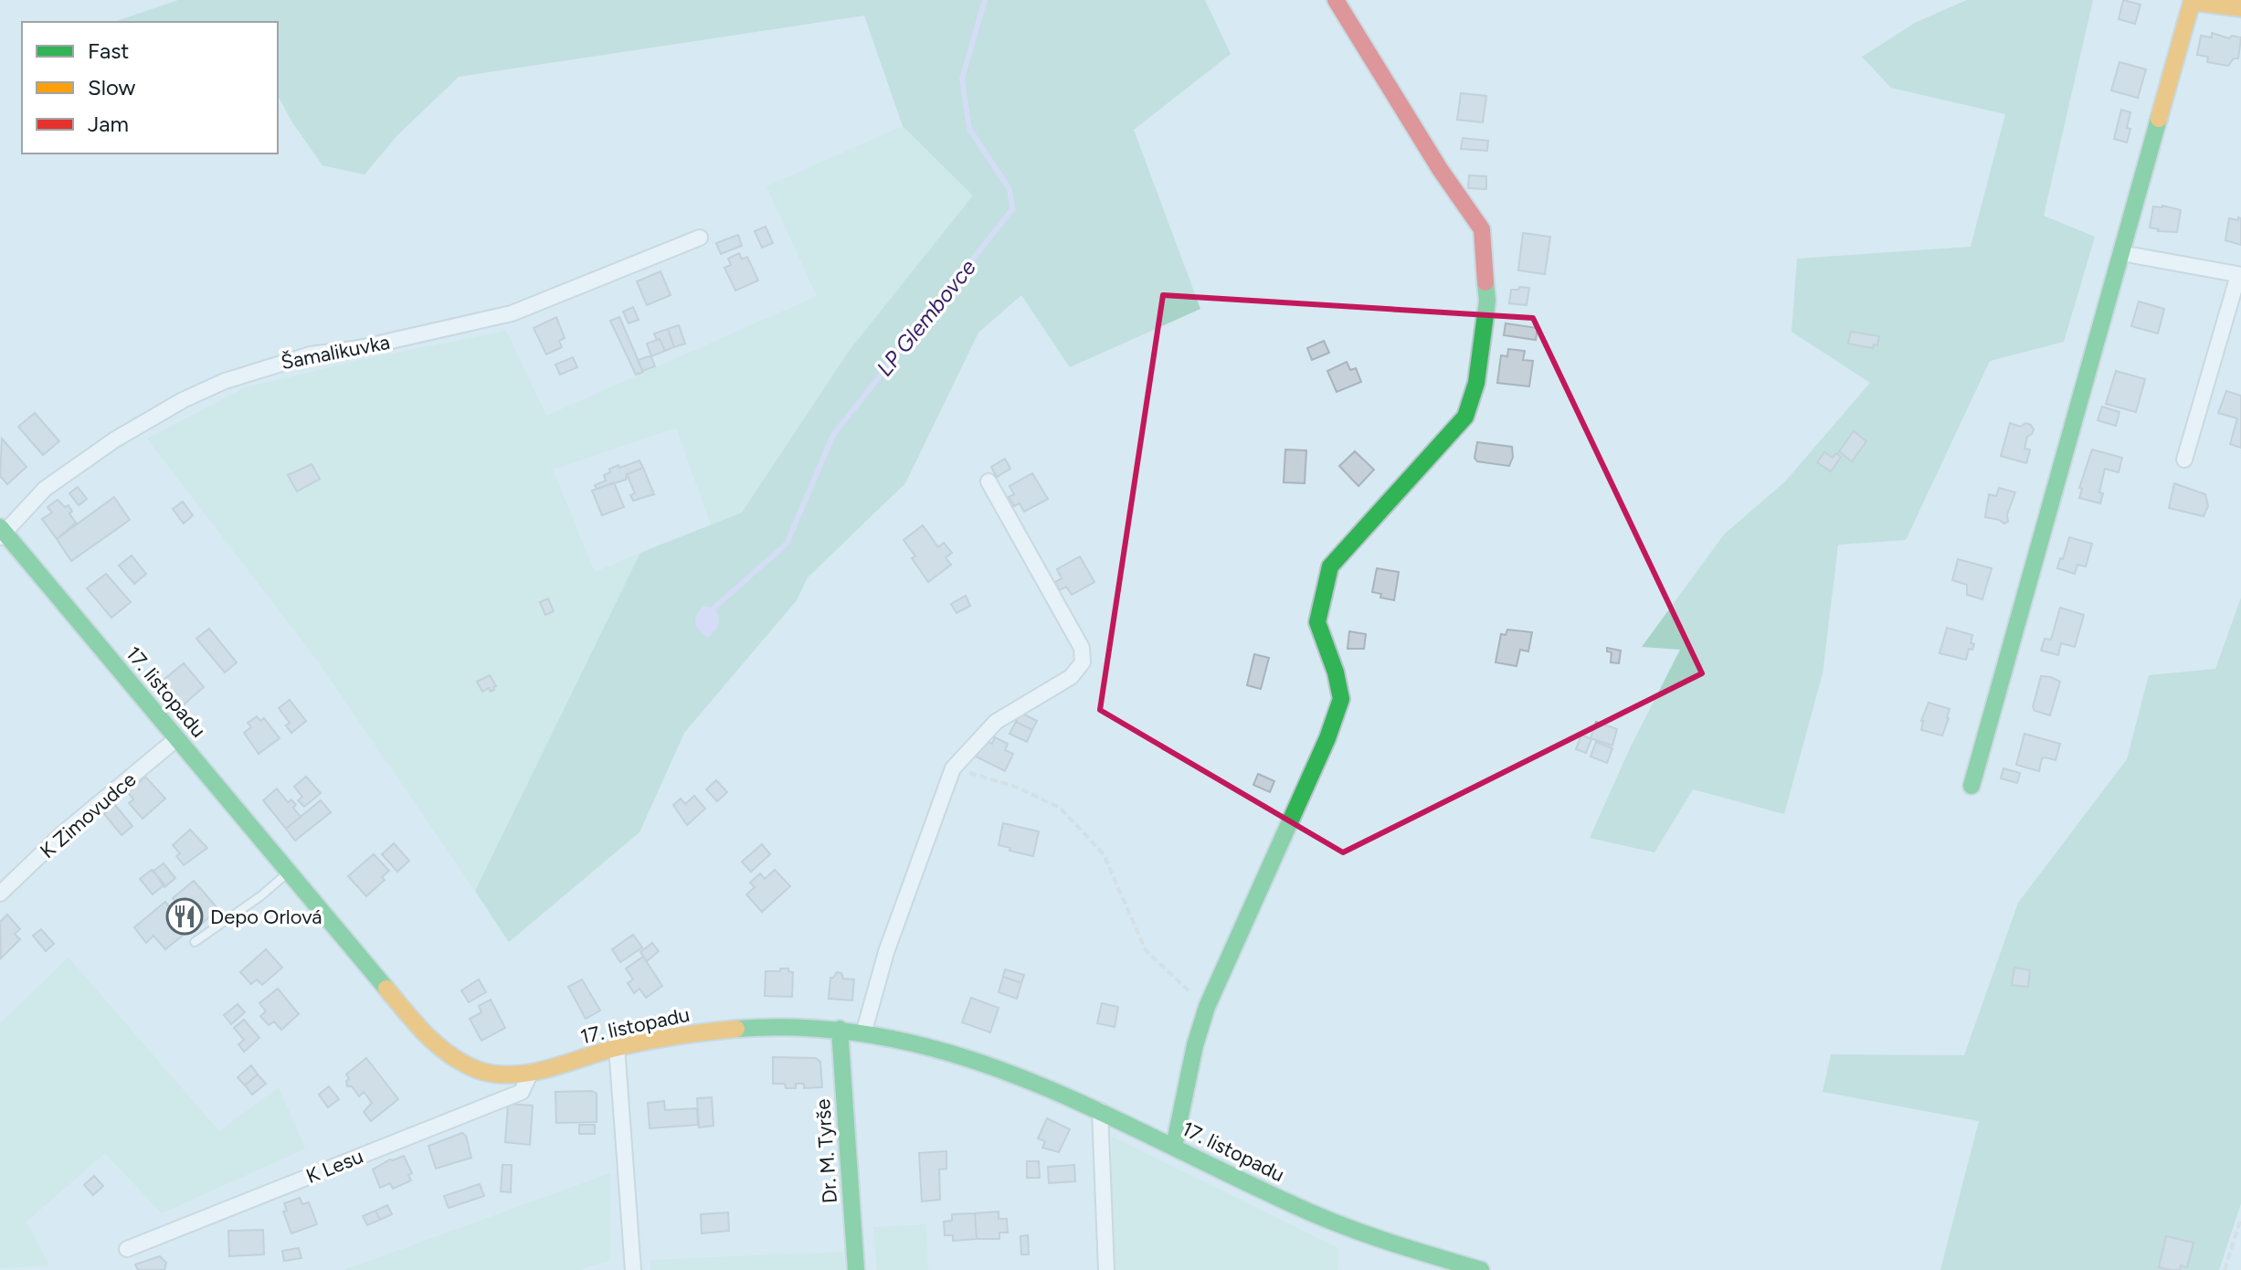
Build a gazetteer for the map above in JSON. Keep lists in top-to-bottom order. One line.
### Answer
{"streets":{"street":["Šamalikuvka","17. listopadu","K Zimovudce","Dr. M. Tyrše","K Lesu"]},"crossings":[["Šamalikuvka","17. listopadu"],["17. listopadu","K Zimovudce"],["17. listopadu","Dr. M. Tyrše"],["17. listopadu","K Lesu"]],"water":["LP Glembovce"],"places":{"restaurant":["Depo Orlová"]},"legend":["Fast","Slow","Jam"]}
